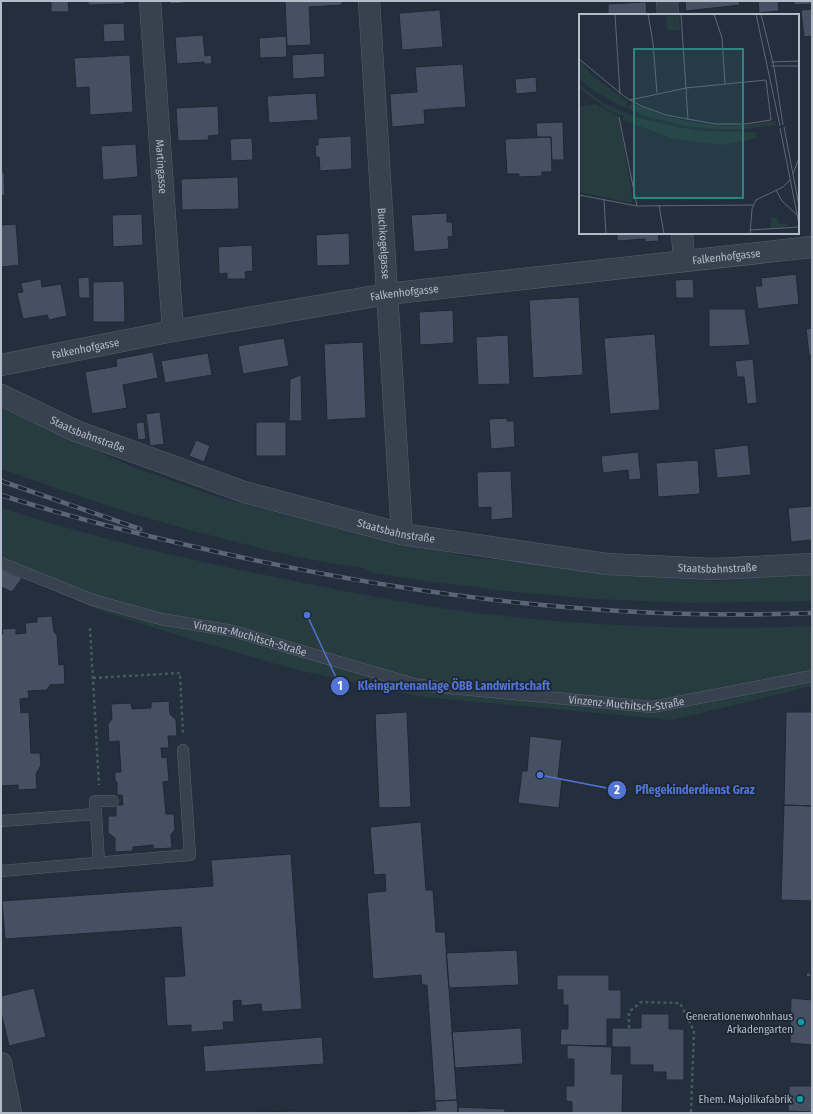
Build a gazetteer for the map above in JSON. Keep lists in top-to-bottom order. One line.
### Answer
{"streets":{"street":["Martingasse","Buchkogelgasse","Falkenhofgasse","Staatsbahnstraße"],"lane":["Vinzenz-Muchitsch-Straße"]},"crossings":[["Martingasse","Falkenhofgasse"],["Buchkogelgasse","Falkenhofgasse"],["Buchkogelgasse","Staatsbahnstraße"]],"places":["Kleingartenanlage ÖBB Landwirtschaft","Pflegekinderdienst Graz","Generationenwohnhaus Arkadengarten","Ehem. Majolikafabrik"]}
